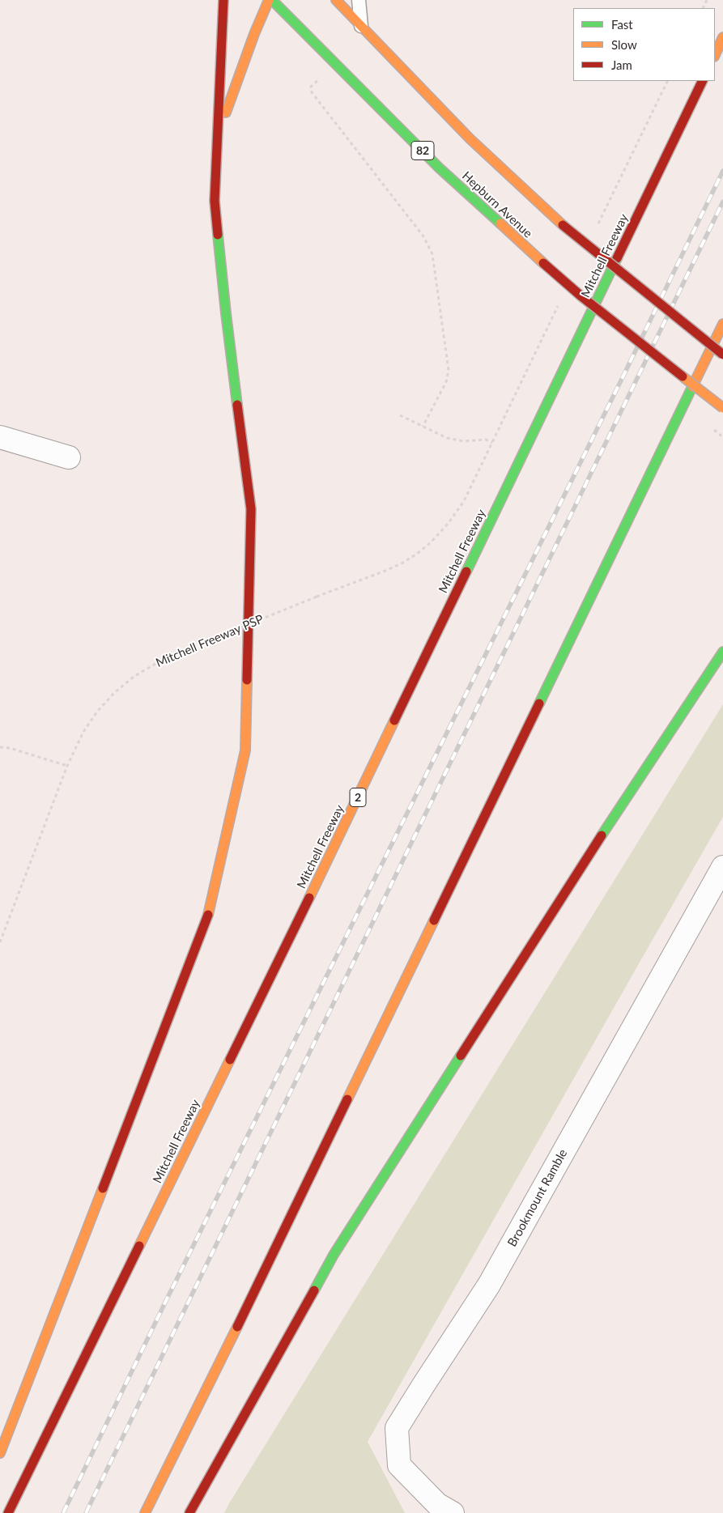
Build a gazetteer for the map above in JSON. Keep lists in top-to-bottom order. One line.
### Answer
{"streets":{"main road":["82","Hepburn Avenue","Mitchell Freeway","2"],"street":["Brookmount Ramble"],"path":["Mitchell Freeway PSP"]},"legend":["Fast","Slow","Jam"]}
